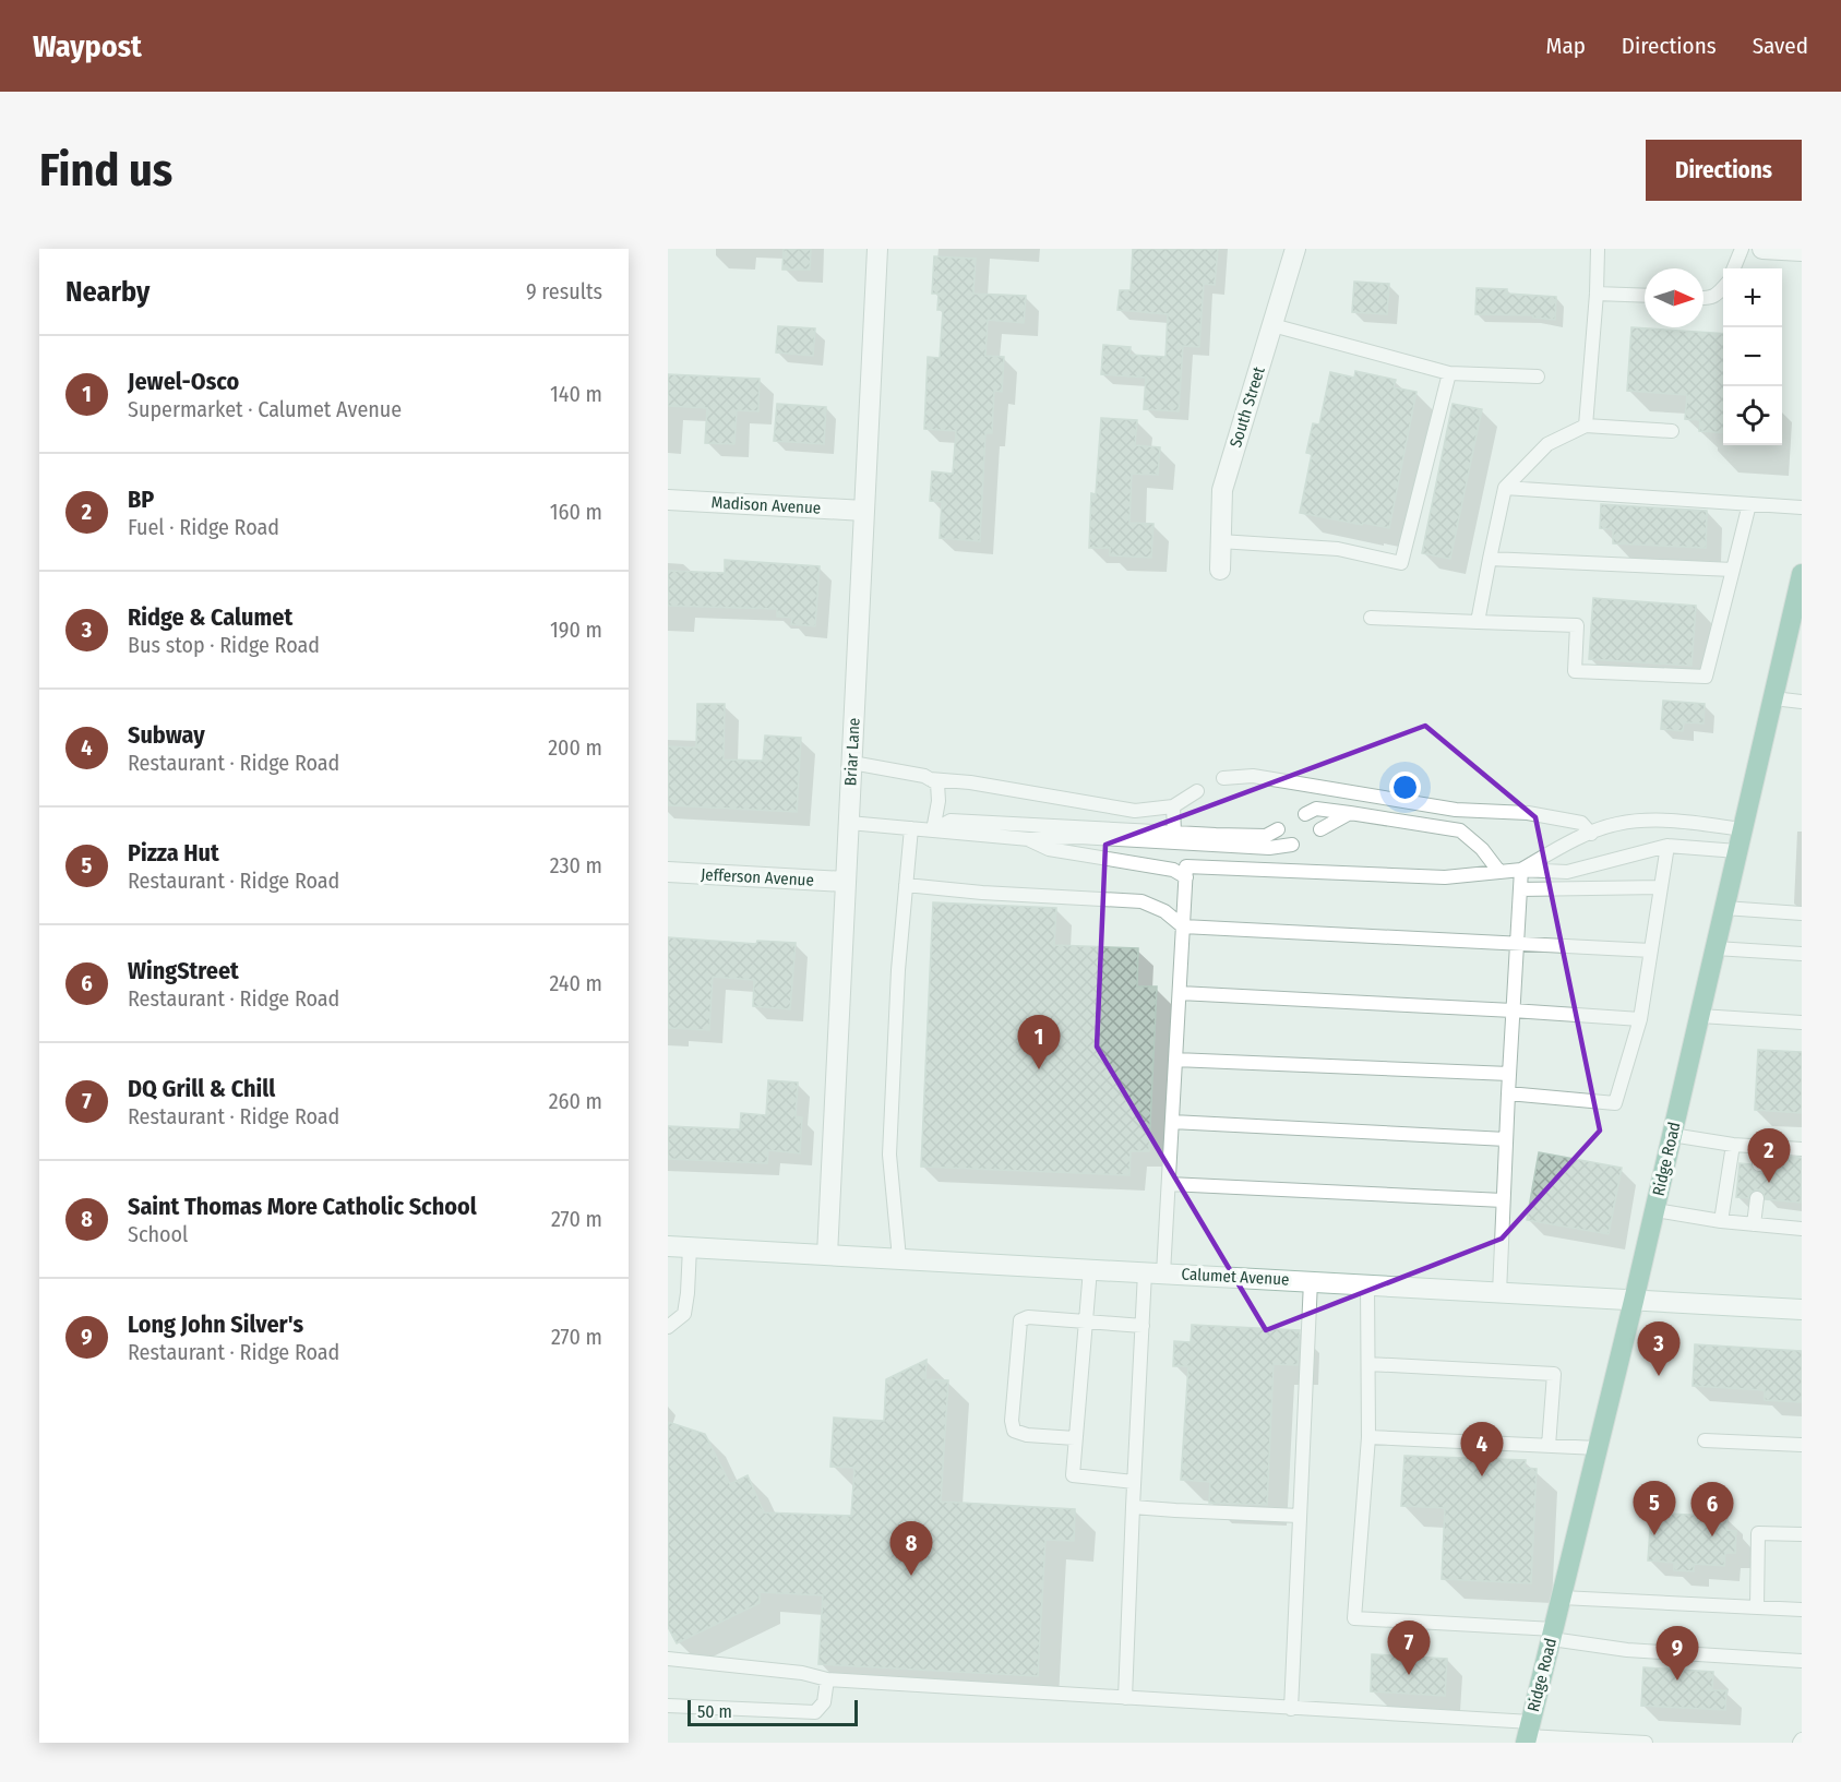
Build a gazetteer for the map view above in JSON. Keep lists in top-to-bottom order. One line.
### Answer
{"streets":{"main road":["Ridge Road"],"street":["South Street","Madison Avenue","Briar Lane","Jefferson Avenue","Calumet Avenue"]},"crossings":[["Madison Avenue","Briar Lane"],["Briar Lane","Jefferson Avenue"],["Briar Lane","Calumet Avenue"],["Ridge Road","Calumet Avenue"]],"scale_bar":"50 m","north":"right","page":{"header":"Waypost","nav":["Map","Directions","Saved"],"buttons":"Directions","title":"Find us","heading":["Nearby","9 results"],"map_buttons":["+","−"],"list":[{"mark":"1","name":"Jewel-Osco","note":"Supermarket · Calumet Avenue","value":"140 m"},{"mark":"2","name":"BP","note":"Fuel · Ridge Road","value":"160 m"},{"mark":"3","name":"Ridge & Calumet","note":"Bus stop · Ridge Road","value":"190 m"},{"mark":"4","name":"Subway","note":"Restaurant · Ridge Road","value":"200 m"},{"mark":"5","name":"Pizza Hut","note":"Restaurant · Ridge Road","value":"230 m"},{"mark":"6","name":"WingStreet","note":"Restaurant · Ridge Road","value":"240 m"},{"mark":"7","name":"DQ Grill & Chill","note":"Restaurant · Ridge Road","value":"260 m"},{"mark":"8","name":"Saint Thomas More Catholic School","note":"School","value":"270 m"},{"mark":"9","name":"Long John Silver's","note":"Restaurant · Ridge Road","value":"270 m"}],"pins":["1","2","3","4","5","6","8","7","9"],"scale":"50 m"}}
